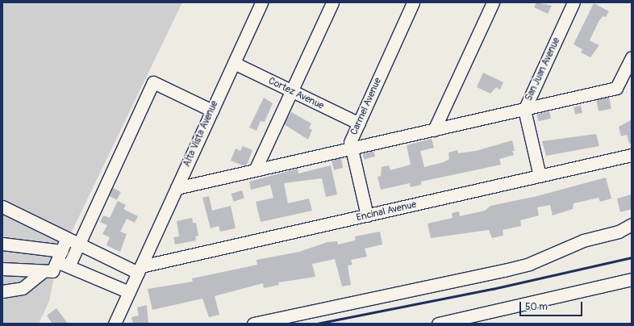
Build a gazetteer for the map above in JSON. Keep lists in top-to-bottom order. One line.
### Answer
{"streets":{"street":["San Juan Avenue","Cortez Avenue","Carmel Avenue","Alta Vista Avenue","Encinal Avenue"]},"crossings":[["San Juan Avenue","Encinal Avenue"],["Cortez Avenue","Carmel Avenue"],["Cortez Avenue","Alta Vista Avenue"],["Carmel Avenue","Encinal Avenue"],["Alta Vista Avenue","Encinal Avenue"]],"scale_bar":"50 m"}
